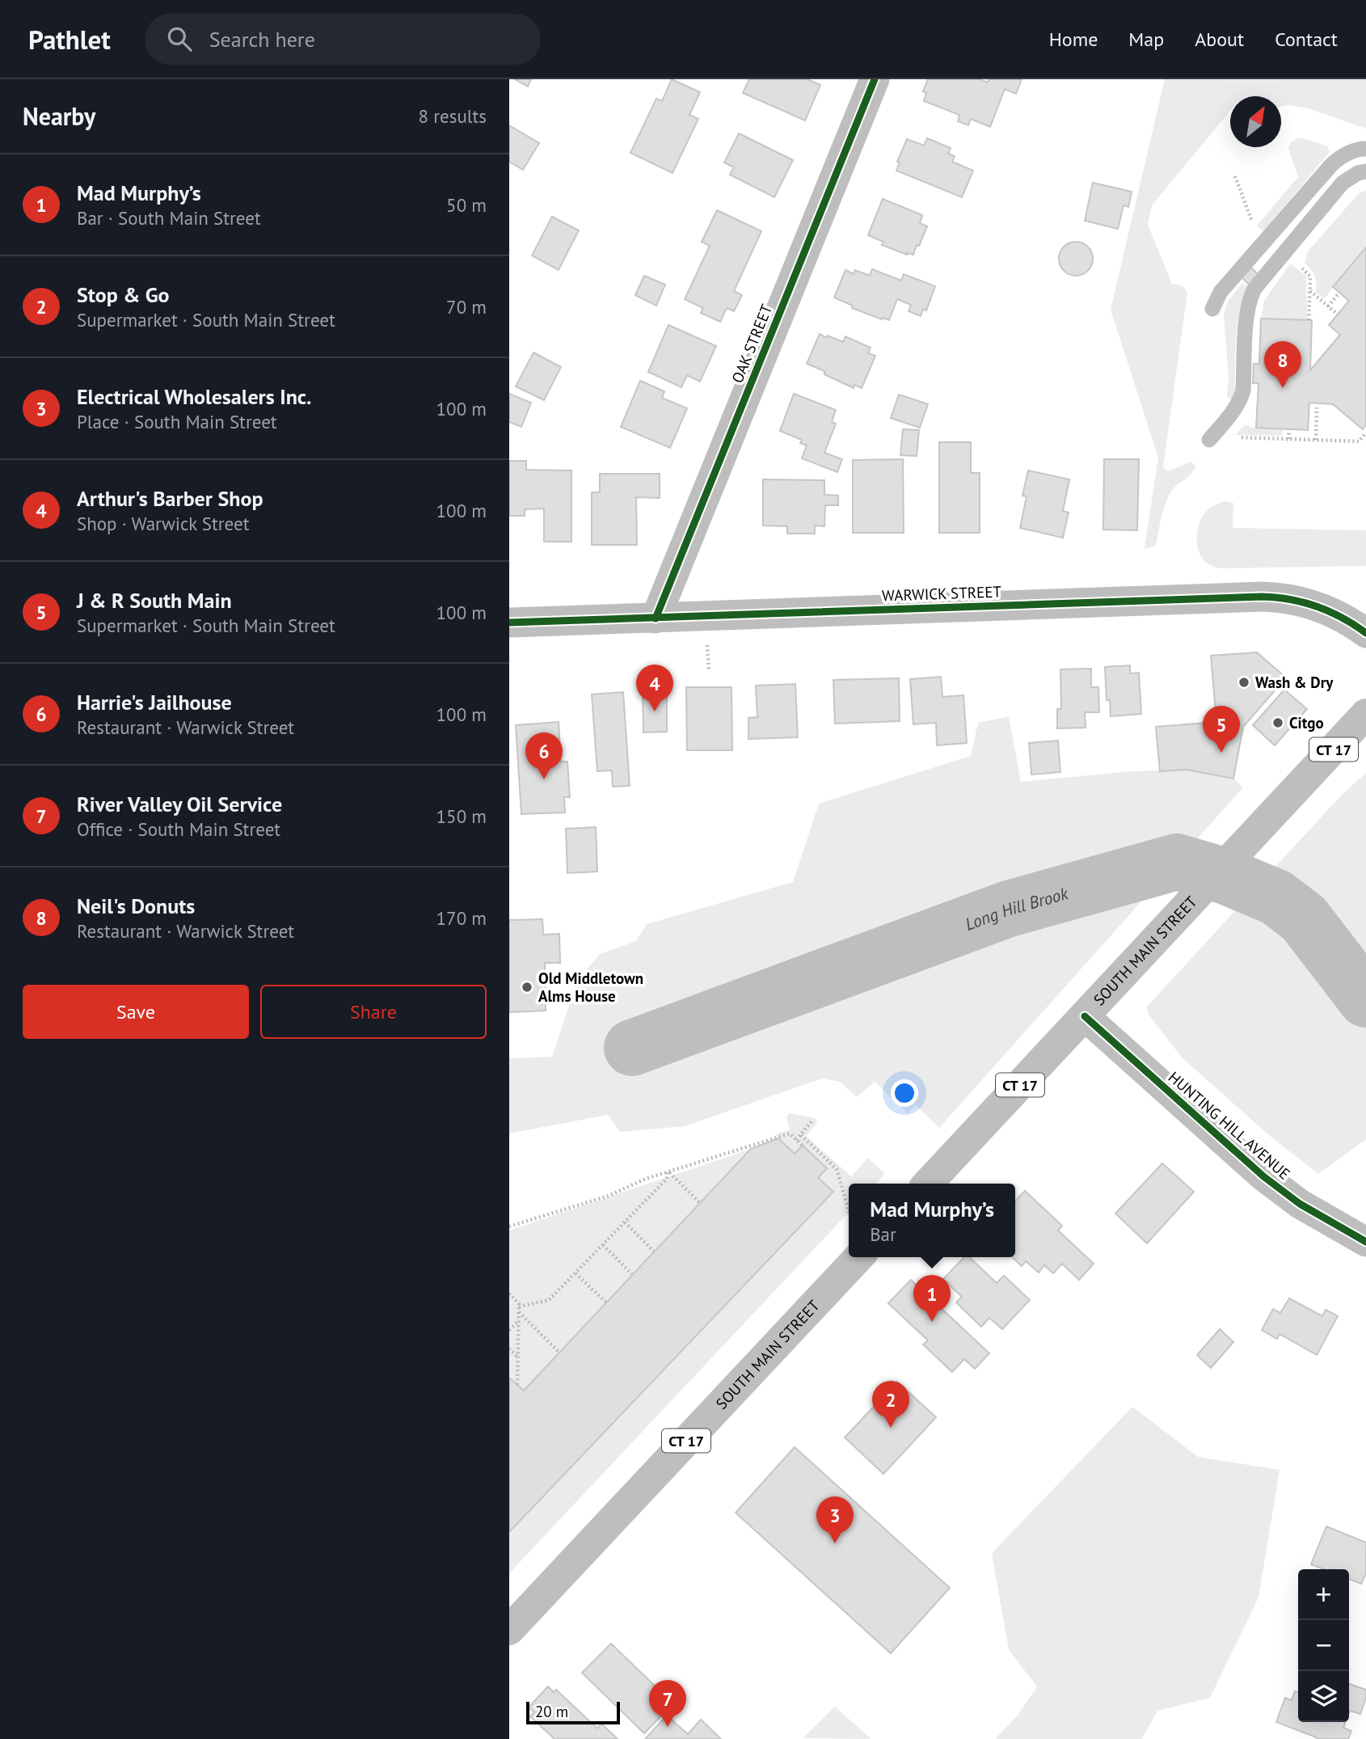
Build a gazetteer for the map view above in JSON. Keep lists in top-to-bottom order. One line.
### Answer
{"streets":{"main road":["CT 17","SOUTH MAIN STREET"],"street":["OAK STREET","WARWICK STREET","HUNTING HILL AVENUE"]},"crossings":[["OAK STREET","WARWICK STREET"],["SOUTH MAIN STREET","HUNTING HILL AVENUE"]],"water":["Long Hill Brook"],"places":["Wash & Dry","Citgo","Old Middletown Alms House"],"scale_bar":"20 m","north":"top right","page":{"header":"Pathlet","search":"Search here","nav":["Home","Map","About","Contact"],"heading":["Nearby","8 results"],"list":[{"mark":"1","name":"Mad Murphy’s","note":"Bar · South Main Street","value":"50 m"},{"mark":"2","name":"Stop & Go","note":"Supermarket · South Main Street","value":"70 m"},{"mark":"3","name":"Electrical Wholesalers Inc.","note":"Place · South Main Street","value":"100 m"},{"mark":"4","name":"Arthur's Barber Shop","note":"Shop · Warwick Street","value":"100 m"},{"mark":"5","name":"J & R South Main","note":"Supermarket · South Main Street","value":"100 m"},{"mark":"6","name":"Harrie's Jailhouse","note":"Restaurant · Warwick Street","value":"100 m"},{"mark":"7","name":"River Valley Oil Service","note":"Office · South Main Street","value":"150 m"},{"mark":"8","name":"Neil's Donuts","note":"Restaurant · Warwick Street","value":"170 m"}],"pins":["8","4","5","6","1","2","3","7"],"buttons":["Save","Share"],"popup":["Mad Murphy’s","Bar"],"map_buttons":["+","−"],"scale":"20 m"}}
